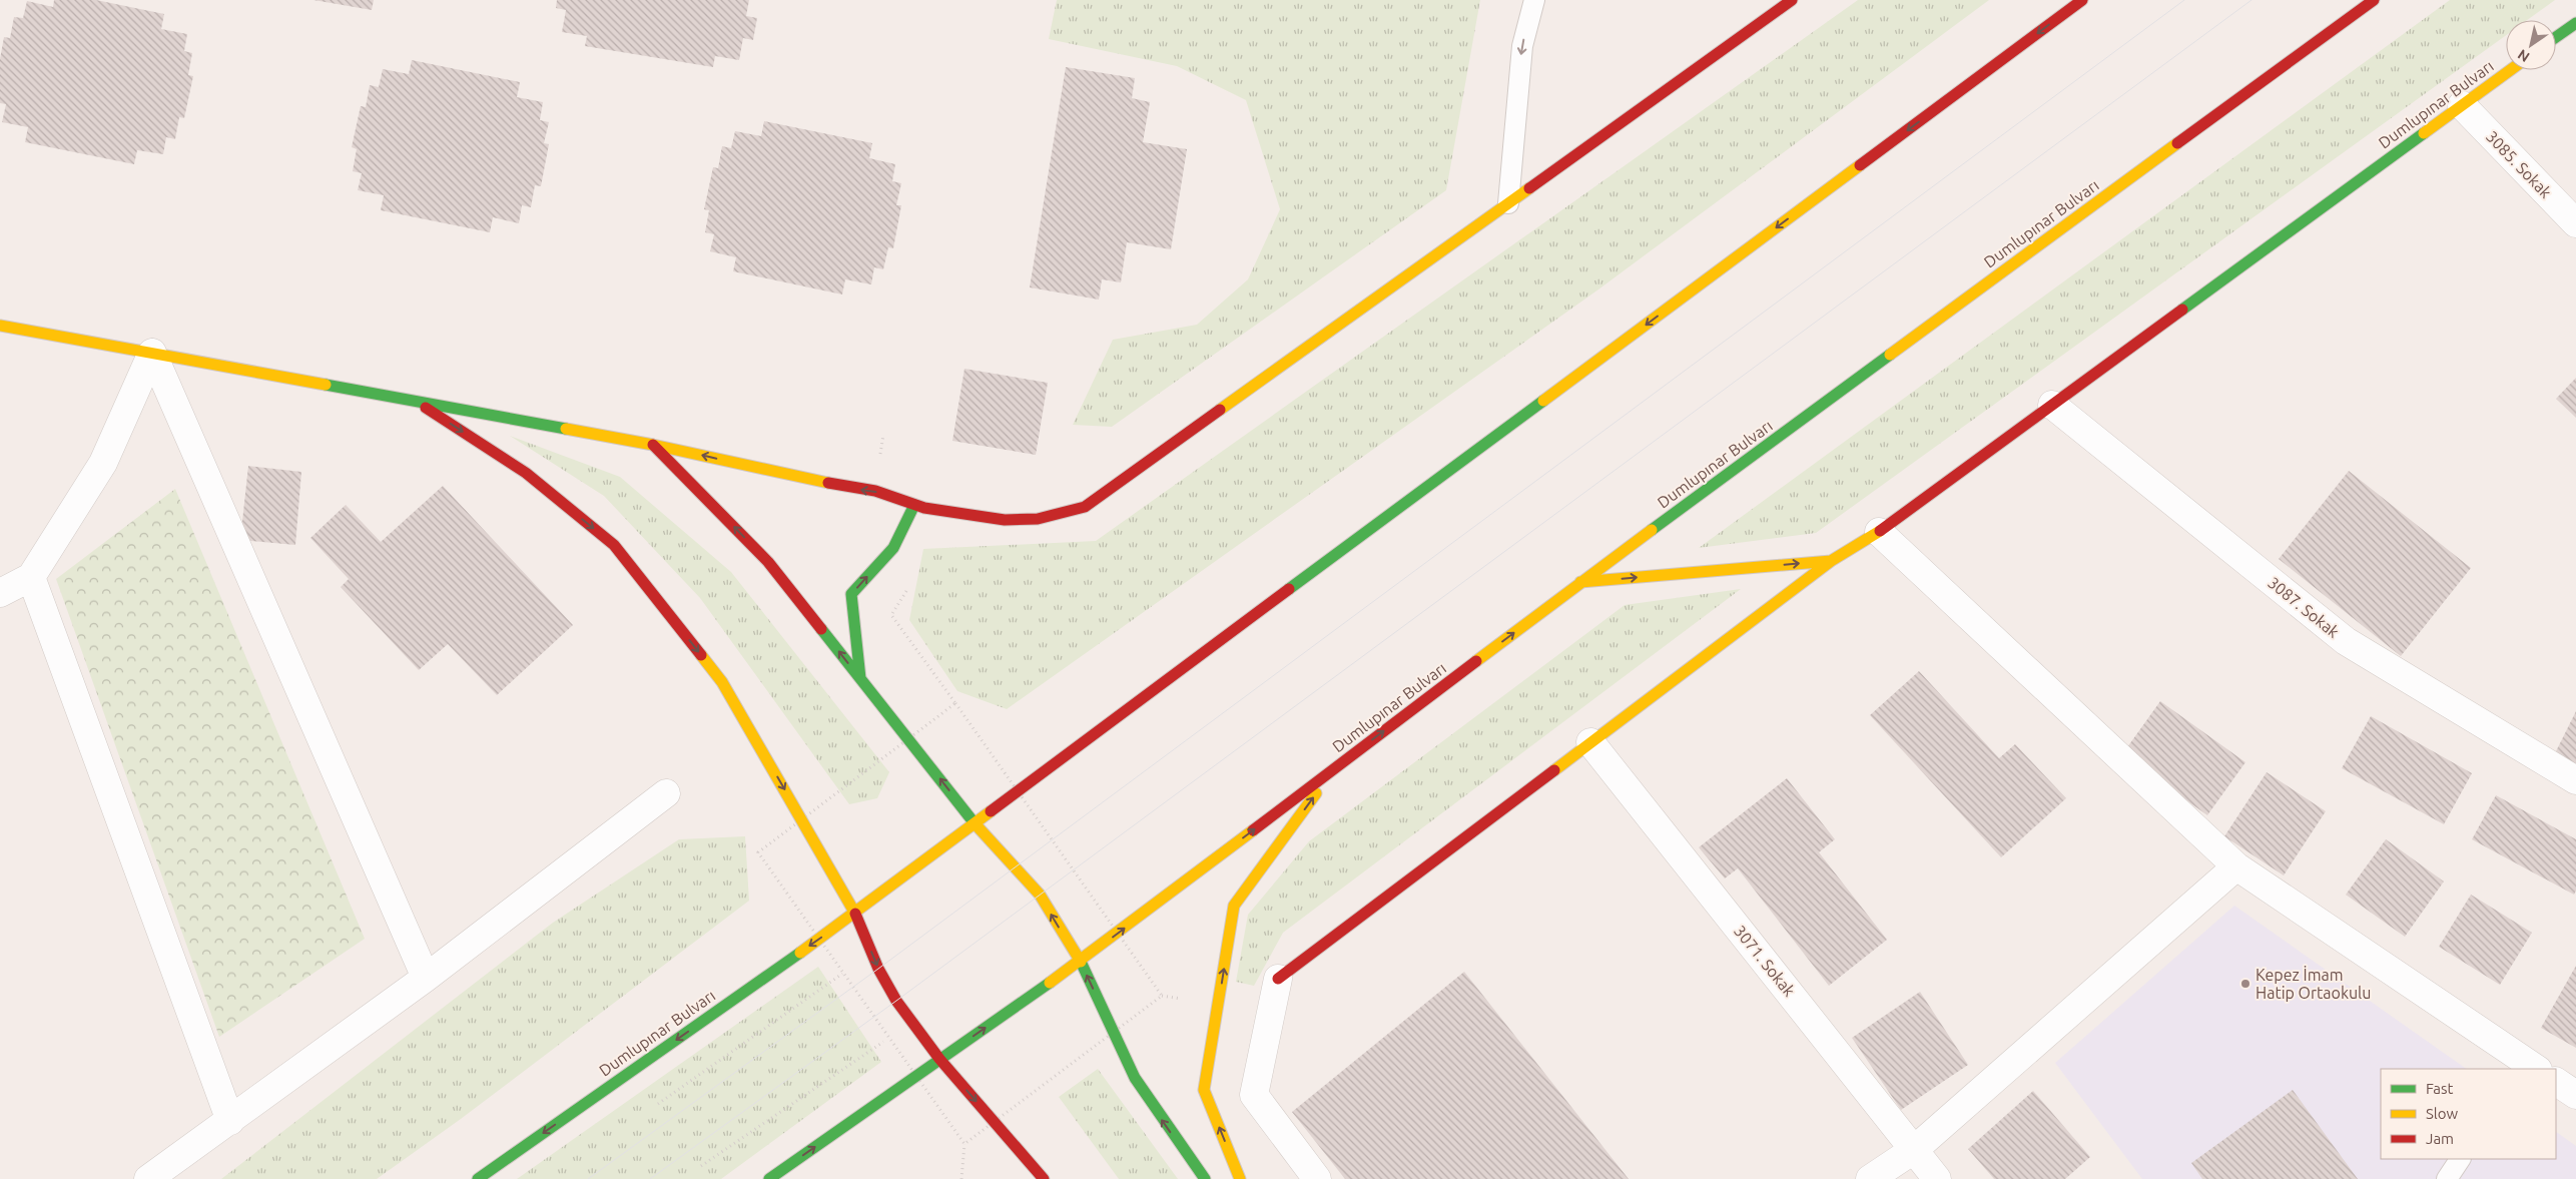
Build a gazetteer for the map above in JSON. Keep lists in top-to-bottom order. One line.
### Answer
{"streets":{"main road":["Dumlupınar Bulvarı"],"street":["3085. Sokak","3087. Sokak","3071. Sokak"]},"crossings":[["Dumlupınar Bulvarı","3085. Sokak"],["Dumlupınar Bulvarı","3087. Sokak"],["Dumlupınar Bulvarı","3071. Sokak"]],"places":["Kepez İmam Hatip Ortaokulu"],"legend":["Fast","Slow","Jam"],"north":"bottom left"}
